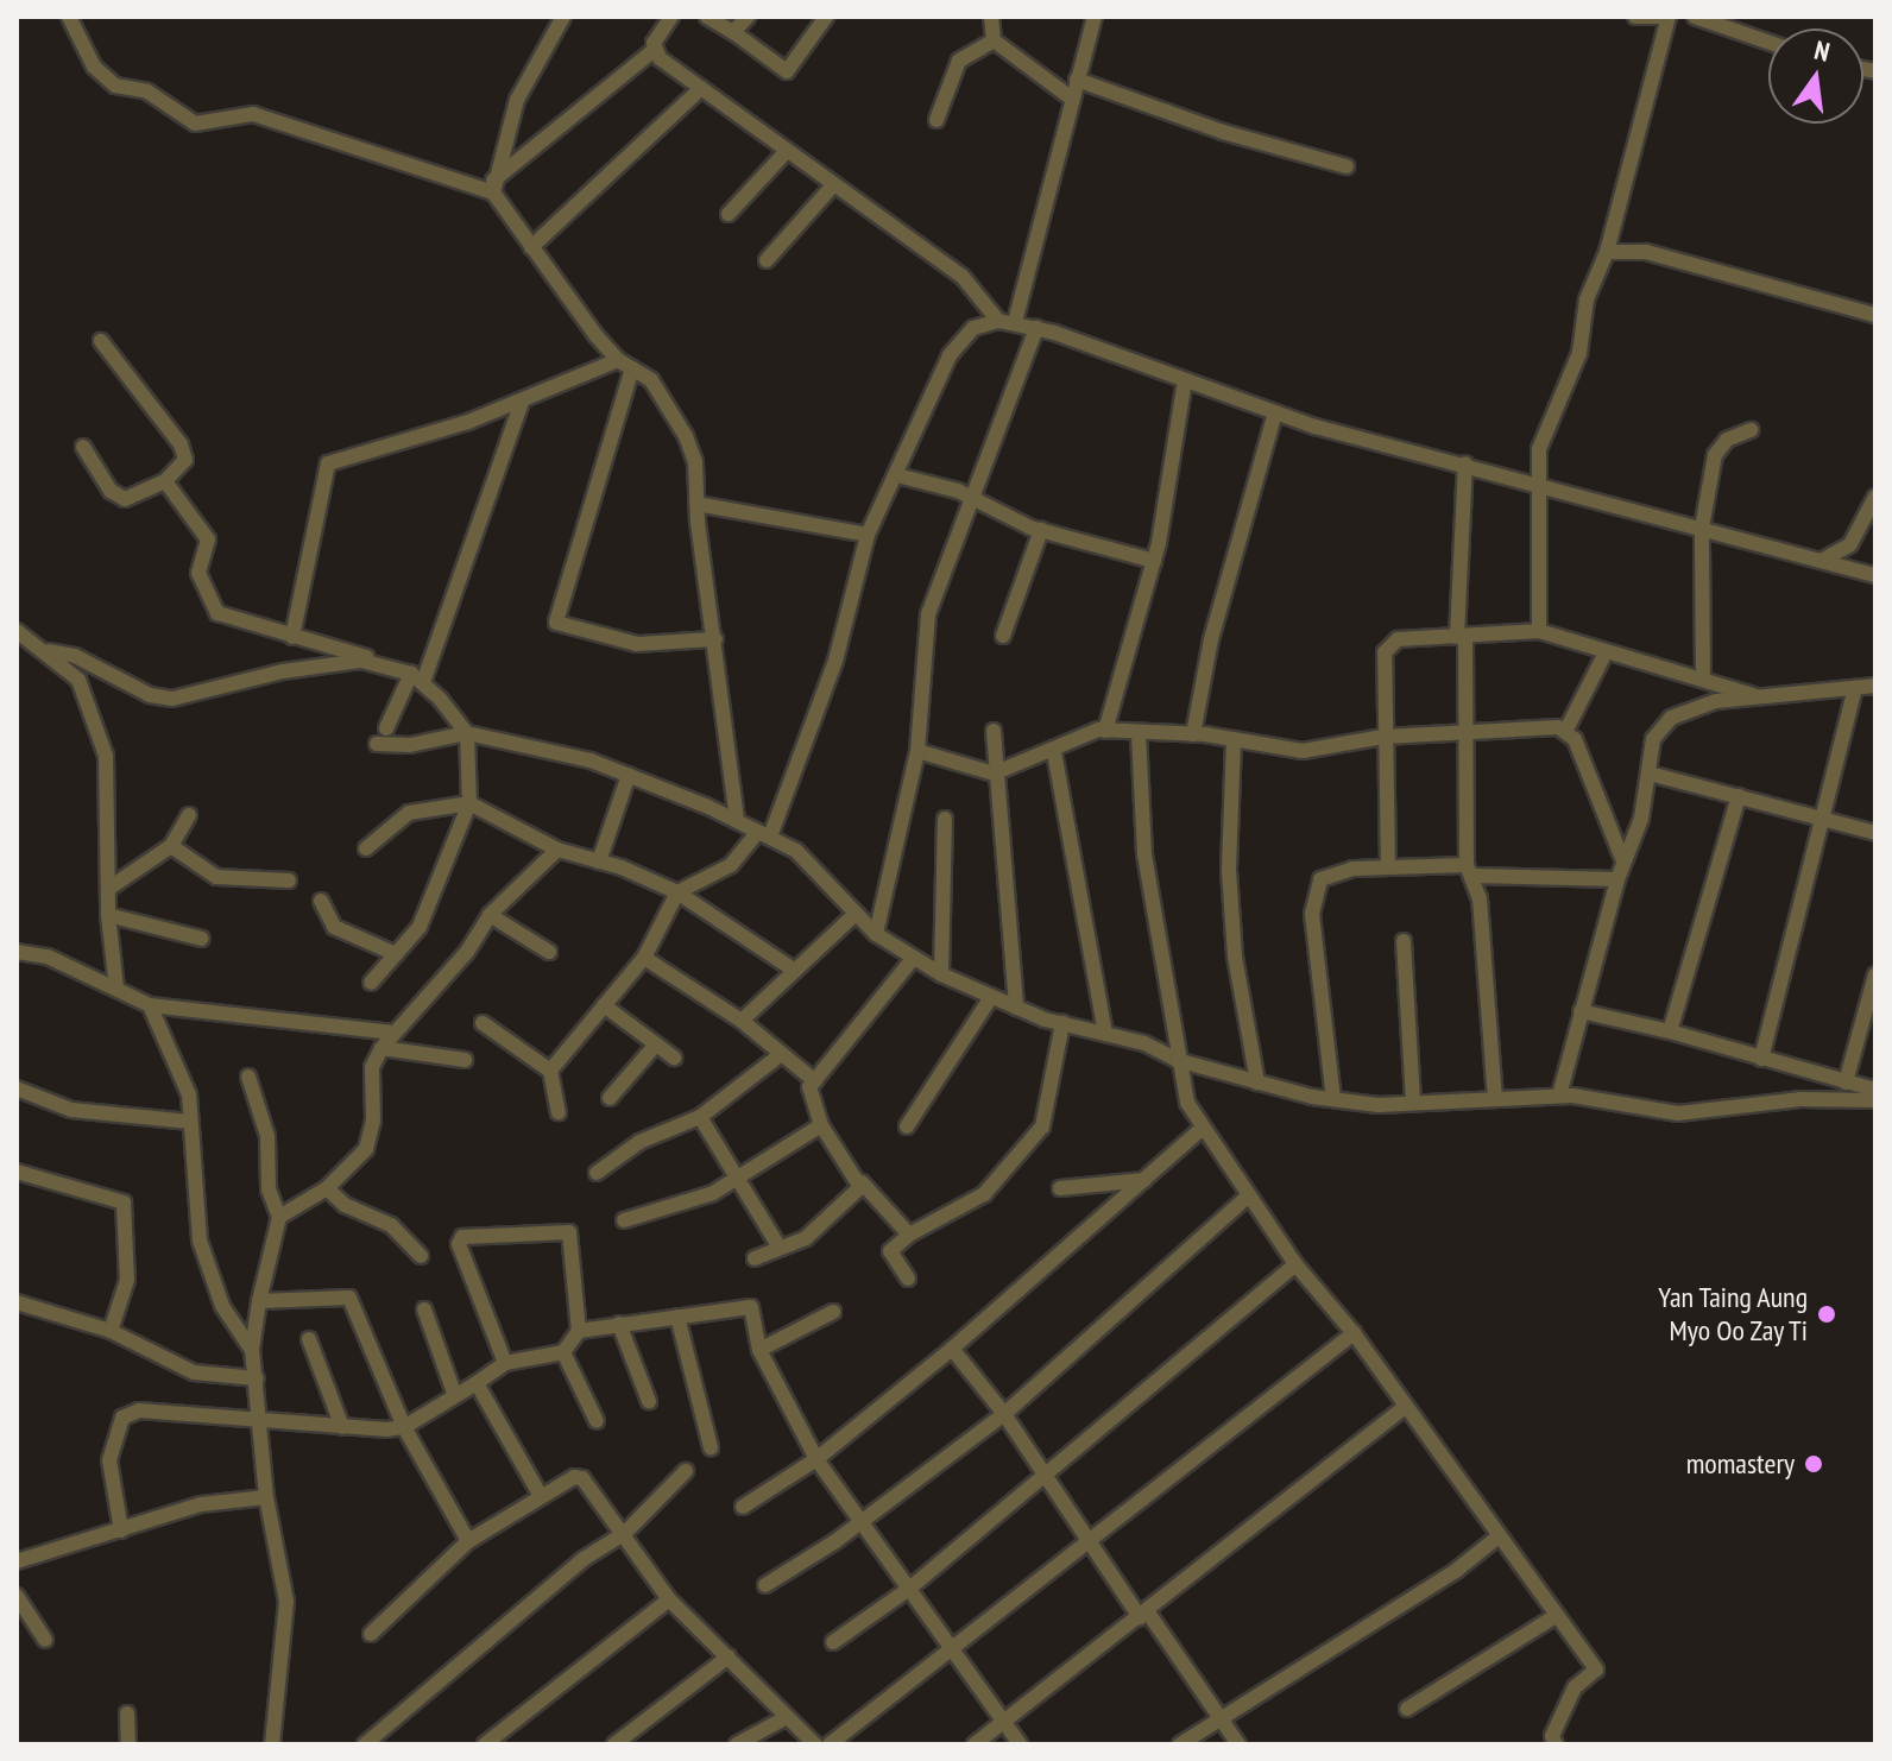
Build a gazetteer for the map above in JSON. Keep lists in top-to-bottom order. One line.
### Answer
{"places":["Yan Taing Aung Myo Oo Zay Ti","momastery"],"north":"top"}
